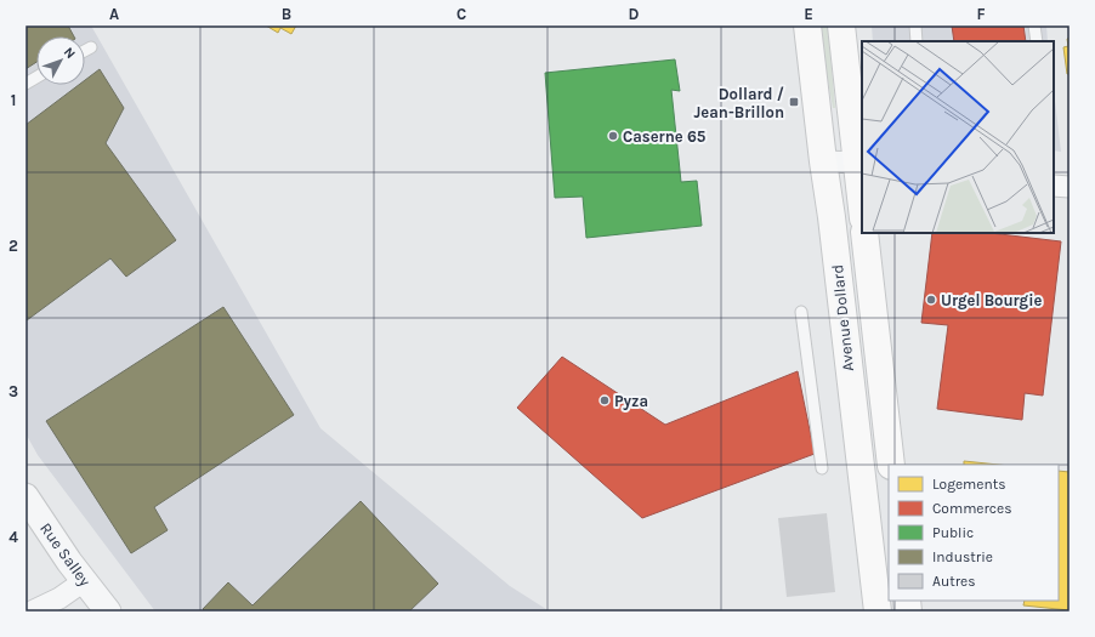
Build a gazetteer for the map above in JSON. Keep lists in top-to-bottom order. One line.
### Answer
{"streets":{"main road":["Avenue Dollard"],"street":["Rue Salley"]},"places":{"transit":["Dollard / Jean-Brillon"],"other":["Caserne 65","Urgel Bourgie","Pyza"]},"legend":["Logements","Commerces","Public","Industrie","Autres"],"north":"top right","grid":{"columns":["A","B","C","D","E","F"],"rows":["1","2","3","4"]}}
